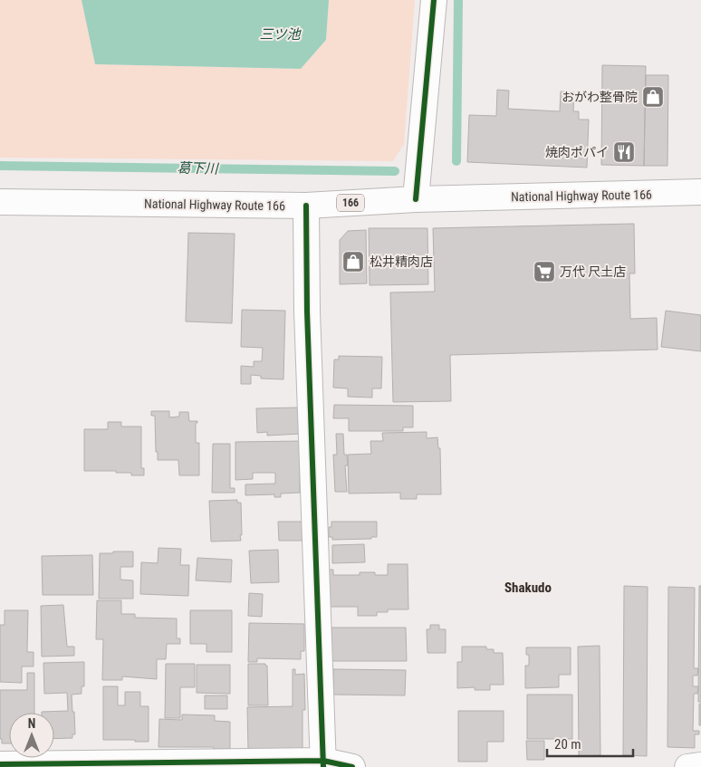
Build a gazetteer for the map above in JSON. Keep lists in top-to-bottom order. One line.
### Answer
{"streets":{"main road":["National Highway Route 166","166"]},"districts":["Shakudo"],"water":["三ツ池","葛下川"],"places":{"shop":["おがわ整骨院","松井精肉店"],"restaurant":["焼肉ポパイ"],"supermarket":["万代 尺土店"]},"scale_bar":"20 m","north":"top"}
